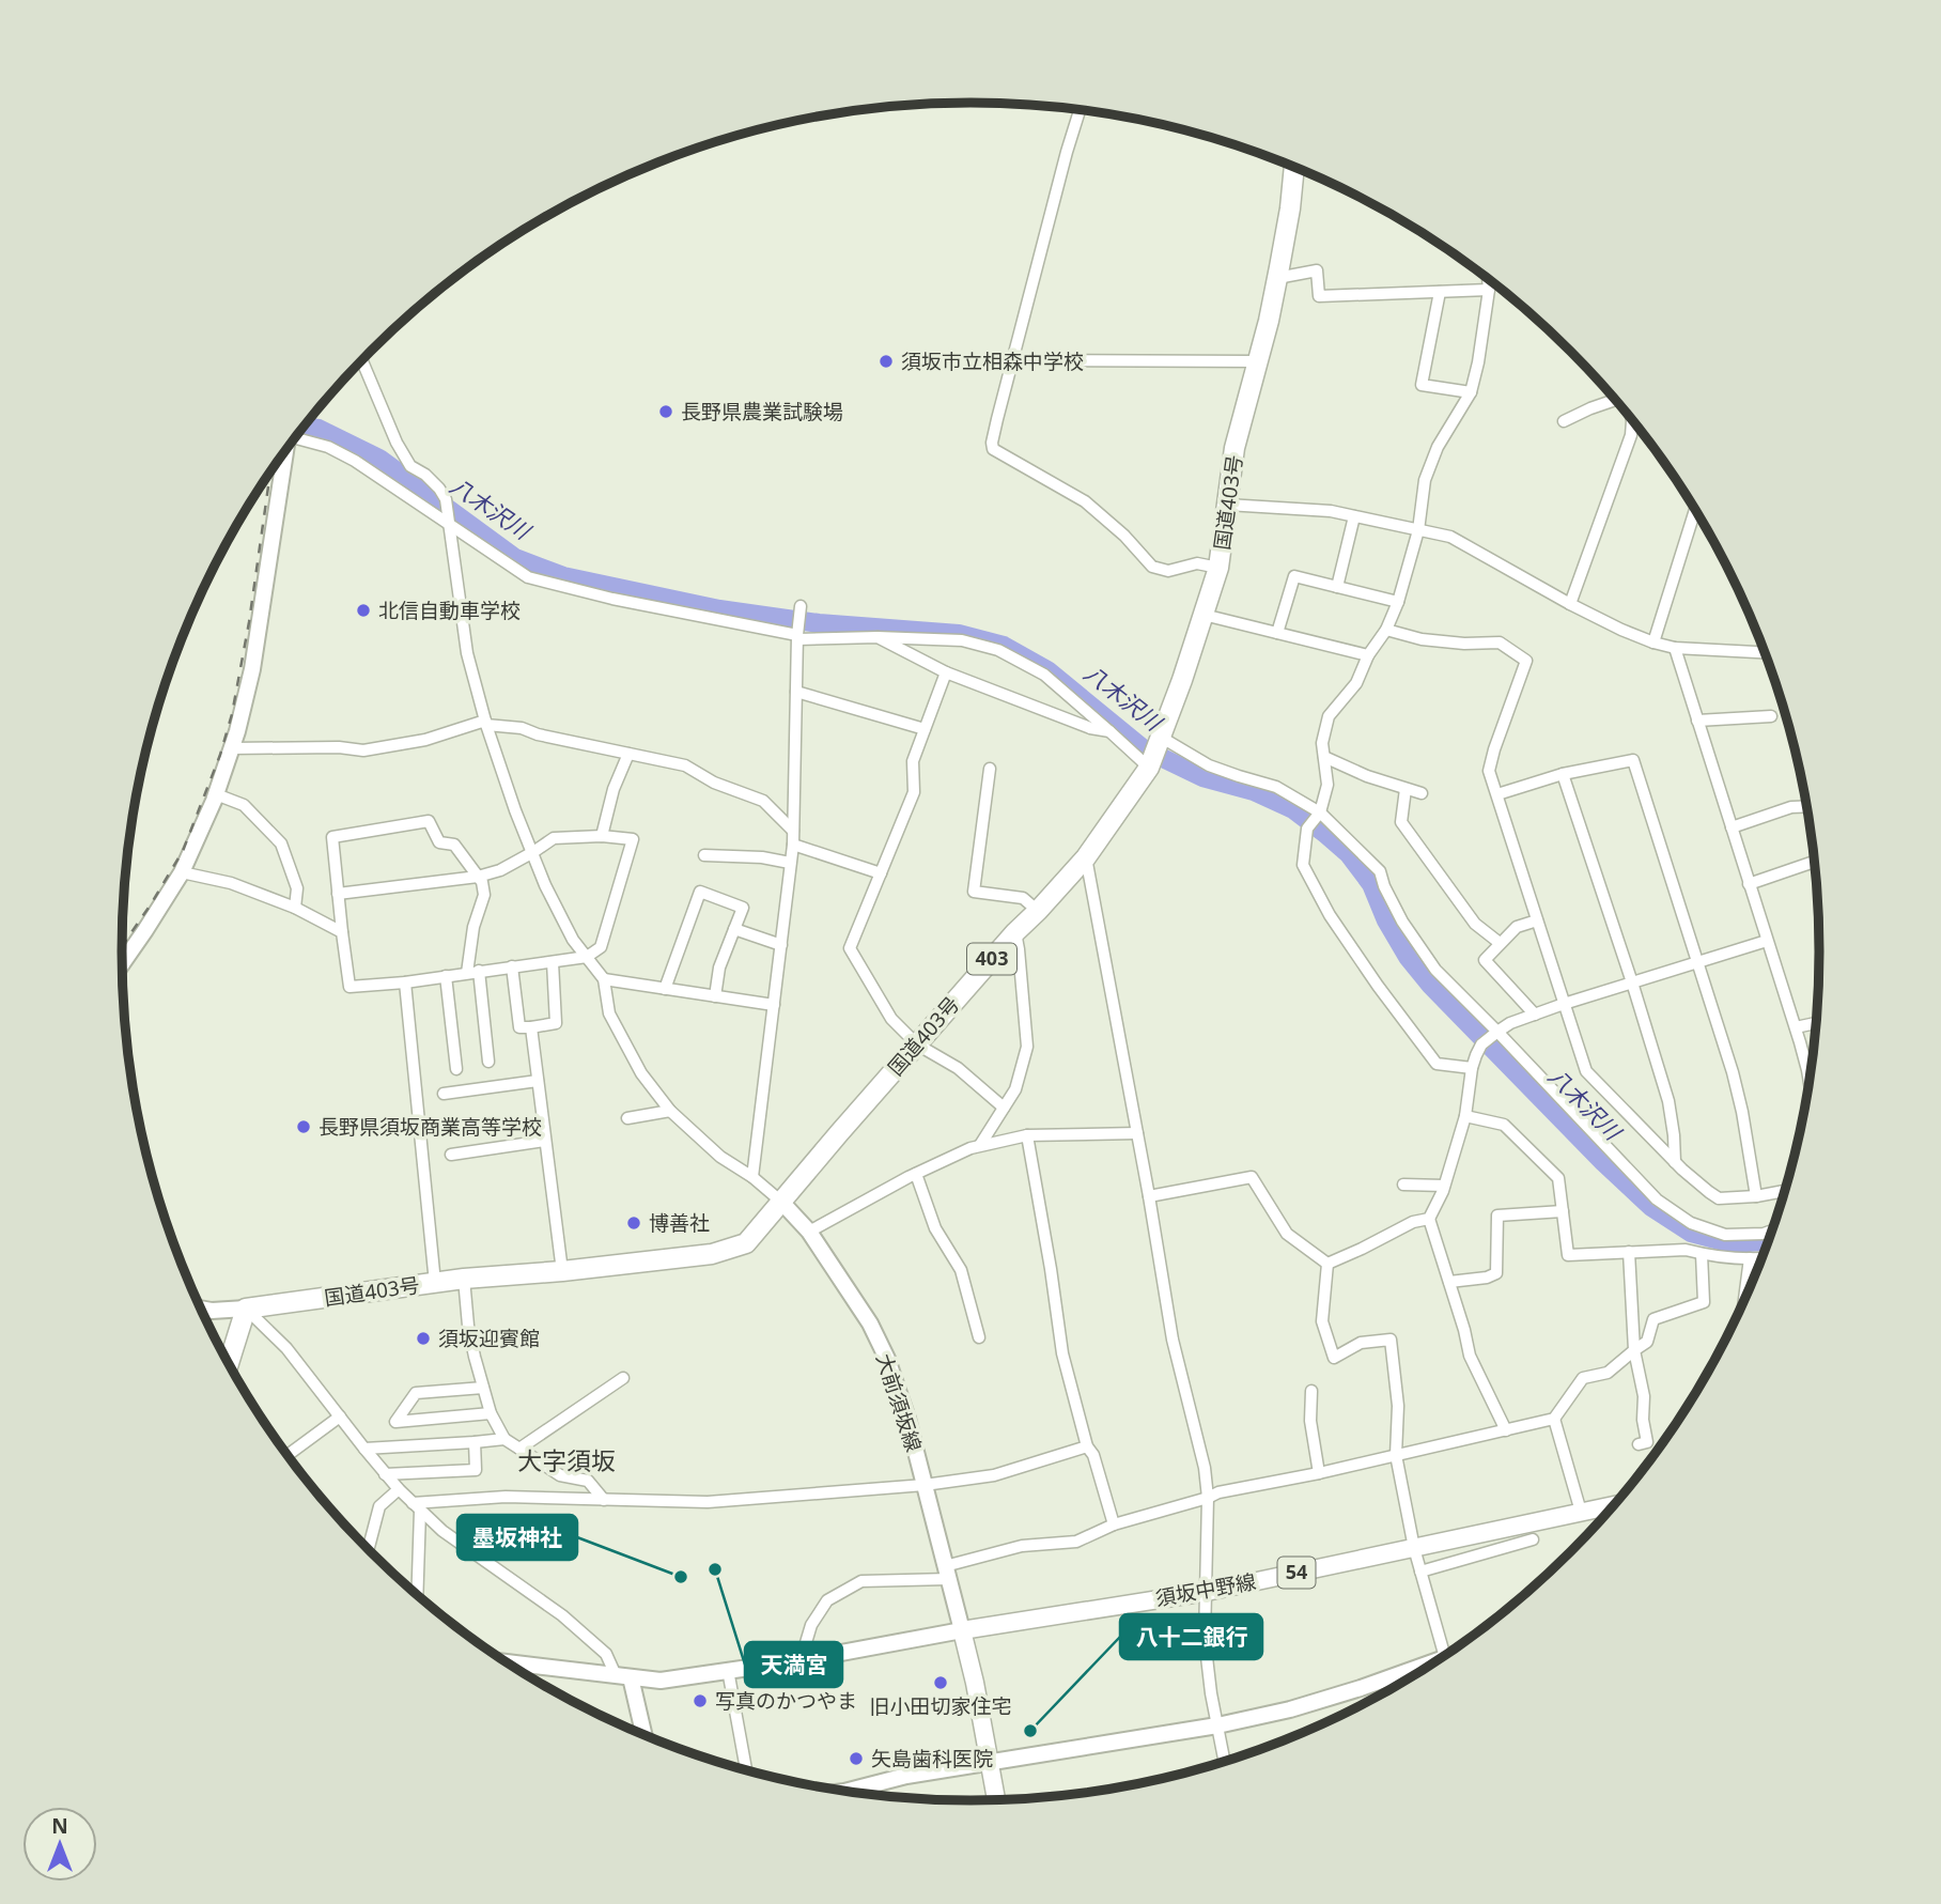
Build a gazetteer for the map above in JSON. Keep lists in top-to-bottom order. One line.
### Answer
{"streets":{"highway":["国道403号","403"],"main road":["54","須坂中野線"],"street":["大前須坂線"]},"crossings":[["国道403号","大前須坂線"],["大前須坂線","須坂中野線"]],"districts":["大字須坂"],"water":["八木沢川"],"places":["須坂市立相森中学校","長野県農業試験場","北信自動車学校","長野県須坂商業高等学校","博善社","須坂迎賓館","天満宮","墨坂神社","旧小田切家住宅","写真のかつやま","八十二銀行","矢島歯科医院"],"north":"top"}
